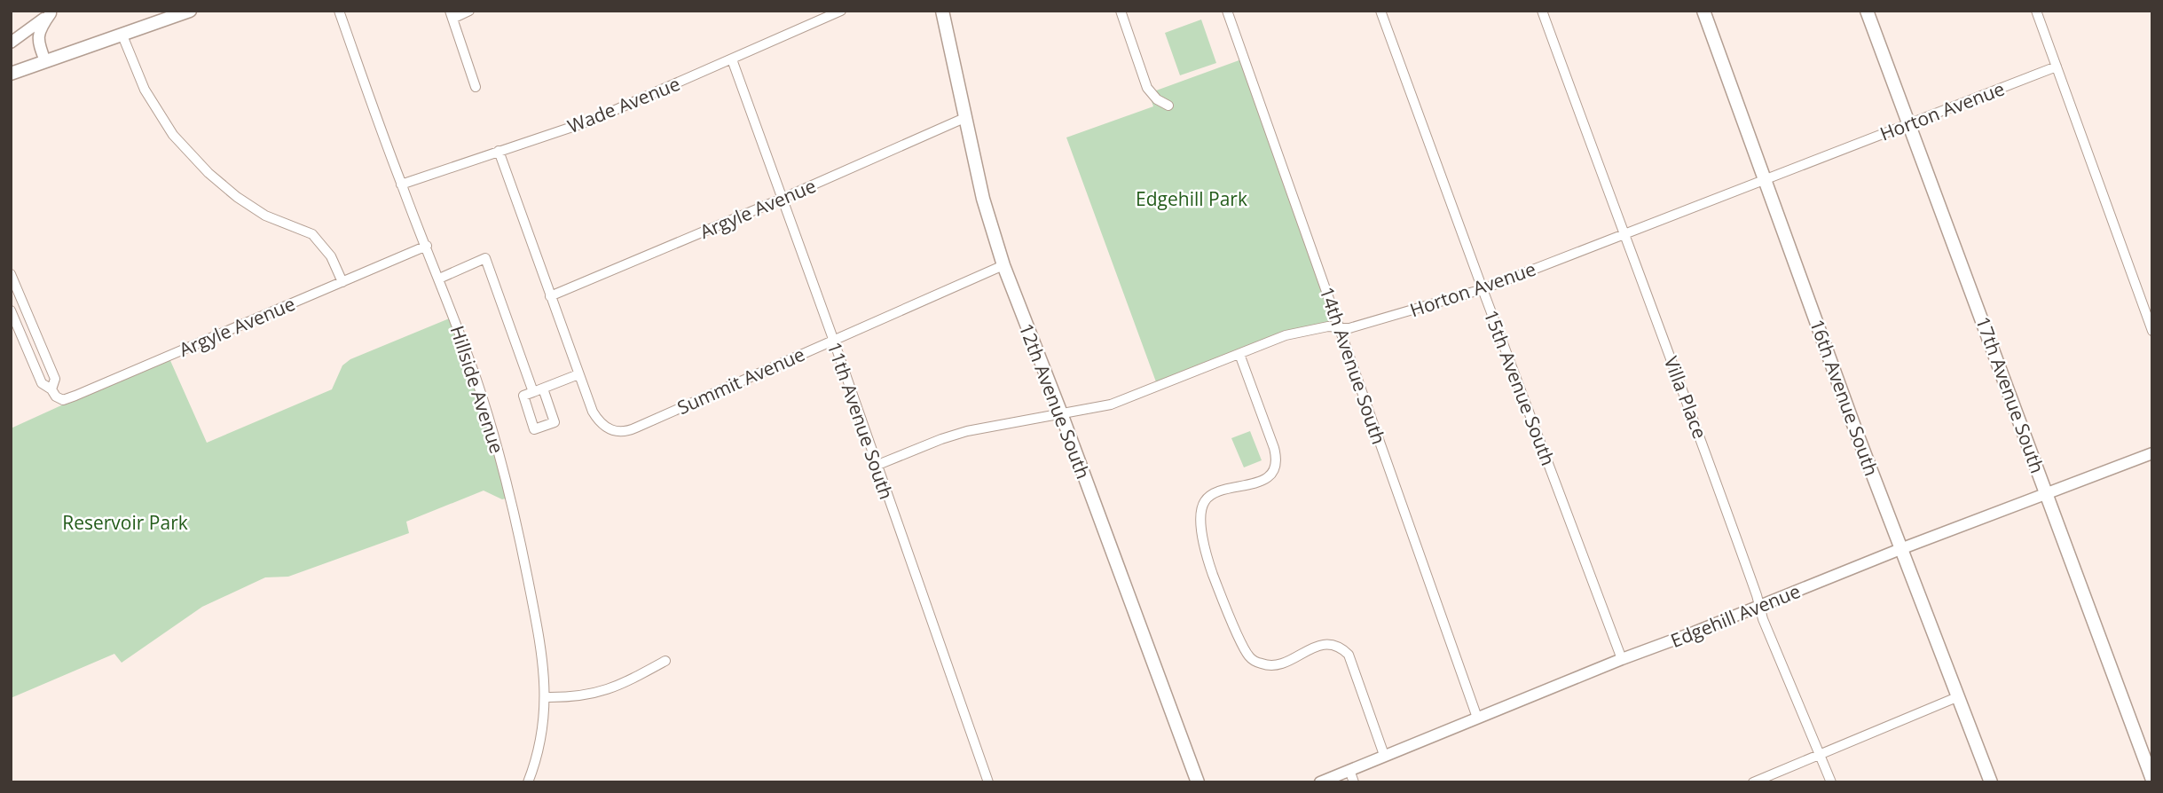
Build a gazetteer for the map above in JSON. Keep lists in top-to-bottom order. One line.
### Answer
{"streets":{"main road":["17th Avenue South","16th Avenue South","12th Avenue South"],"street":["Wade Avenue","Horton Avenue","Argyle Avenue","14th Avenue South","Summit Avenue","15th Avenue South","Hillside Avenue","Villa Place","11th Avenue South","Edgehill Avenue"]},"crossings":[["Wade Avenue","Hillside Avenue"],["Wade Avenue","11th Avenue South"],["Horton Avenue","14th Avenue South"],["Horton Avenue","15th Avenue South"],["Horton Avenue","17th Avenue South"],["Horton Avenue","Villa Place"],["Horton Avenue","16th Avenue South"],["Horton Avenue","12th Avenue South"],["Horton Avenue","11th Avenue South"],["Argyle Avenue","Hillside Avenue"],["Argyle Avenue","12th Avenue South"],["Argyle Avenue","11th Avenue South"],["14th Avenue South","Edgehill Avenue"],["Summit Avenue","12th Avenue South"],["Summit Avenue","11th Avenue South"],["15th Avenue South","Edgehill Avenue"],["17th Avenue South","Edgehill Avenue"],["Villa Place","Edgehill Avenue"],["16th Avenue South","Edgehill Avenue"]],"parks":["Edgehill Park","Reservoir Park"]}
